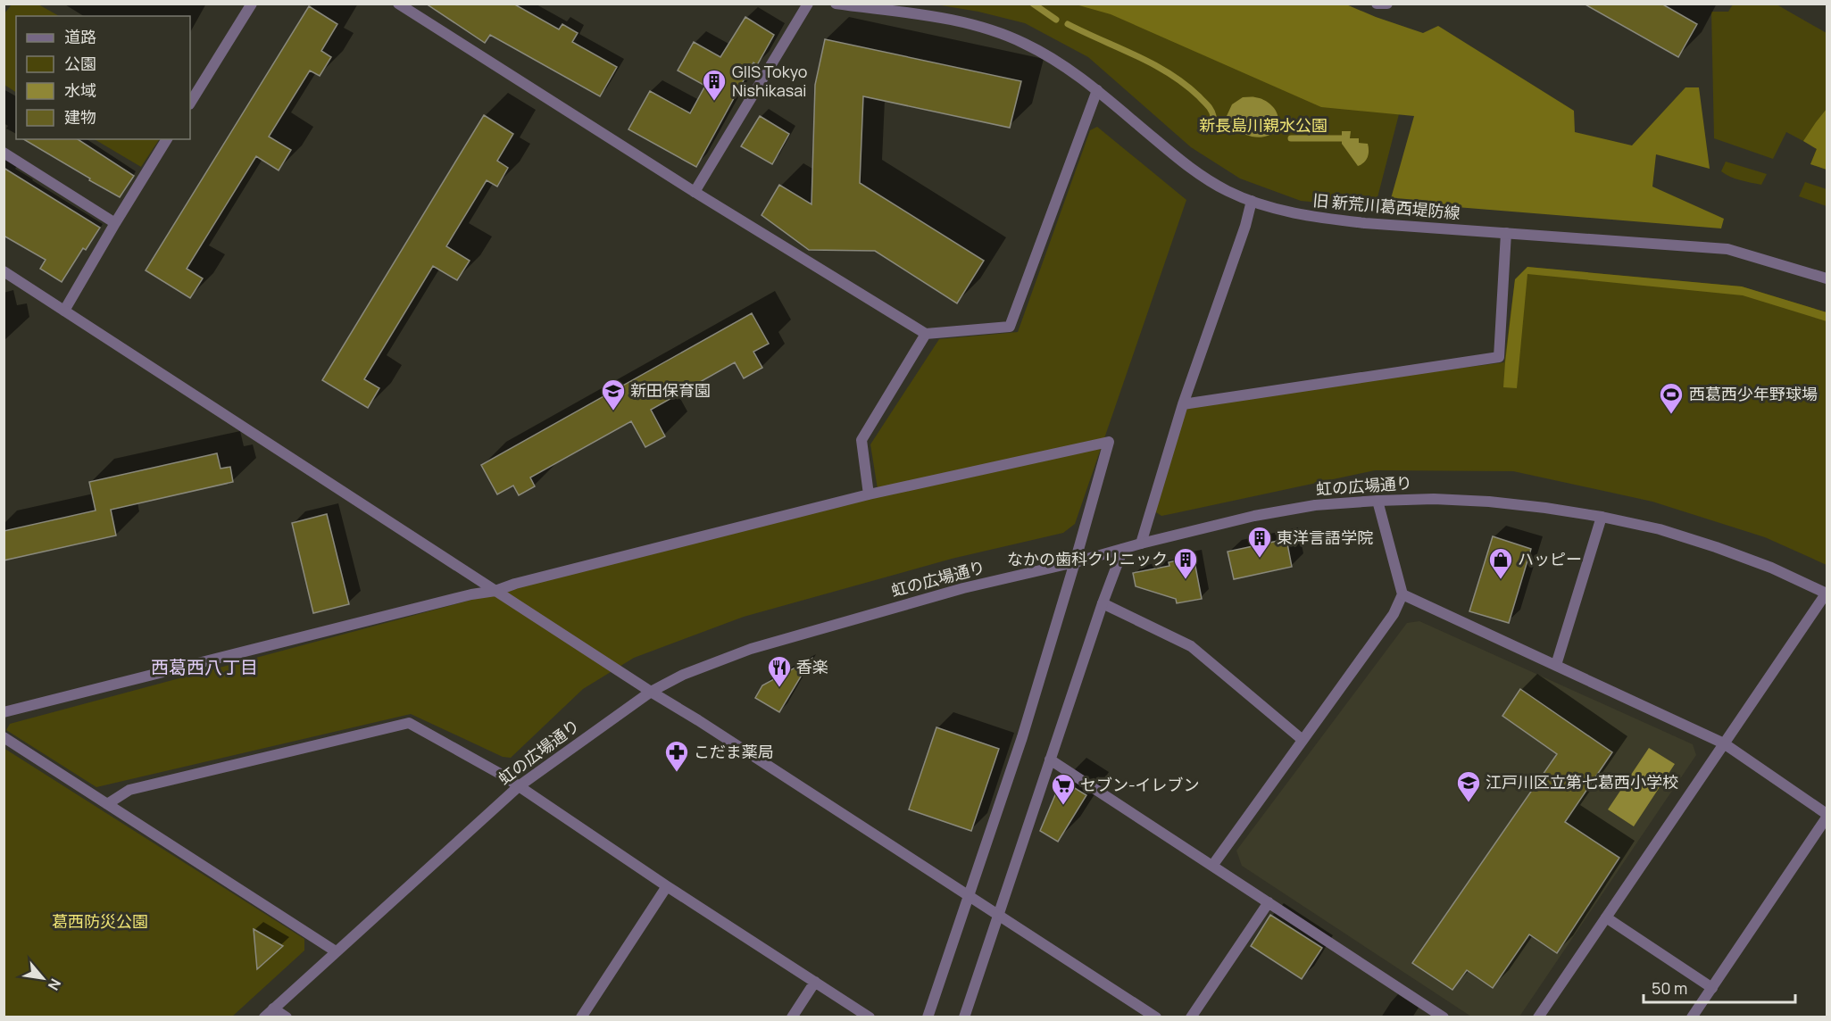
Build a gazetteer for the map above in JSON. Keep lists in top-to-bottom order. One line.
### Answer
{"streets":{"street":["旧 新荒川葛西堤防線","虹の広場通り"]},"districts":["西葛西八丁目"],"parks":["新長島川親水公園","葛西防災公園"],"places":{"building":["GIIS Tokyo Nishikasai","東洋言語学院","なかの歯科クリニック"],"school or university":["新田保育園","江戸川区立第七葛西小学校"],"sports":["西葛西少年野球場"],"shop":["ハッピー"],"restaurant":["香楽"],"pharmacy":["こだま薬局"],"supermarket":["セブン-イレブン"]},"legend":["道路","公園","水域","建物"],"scale_bar":"50 m","north":"bottom right"}
